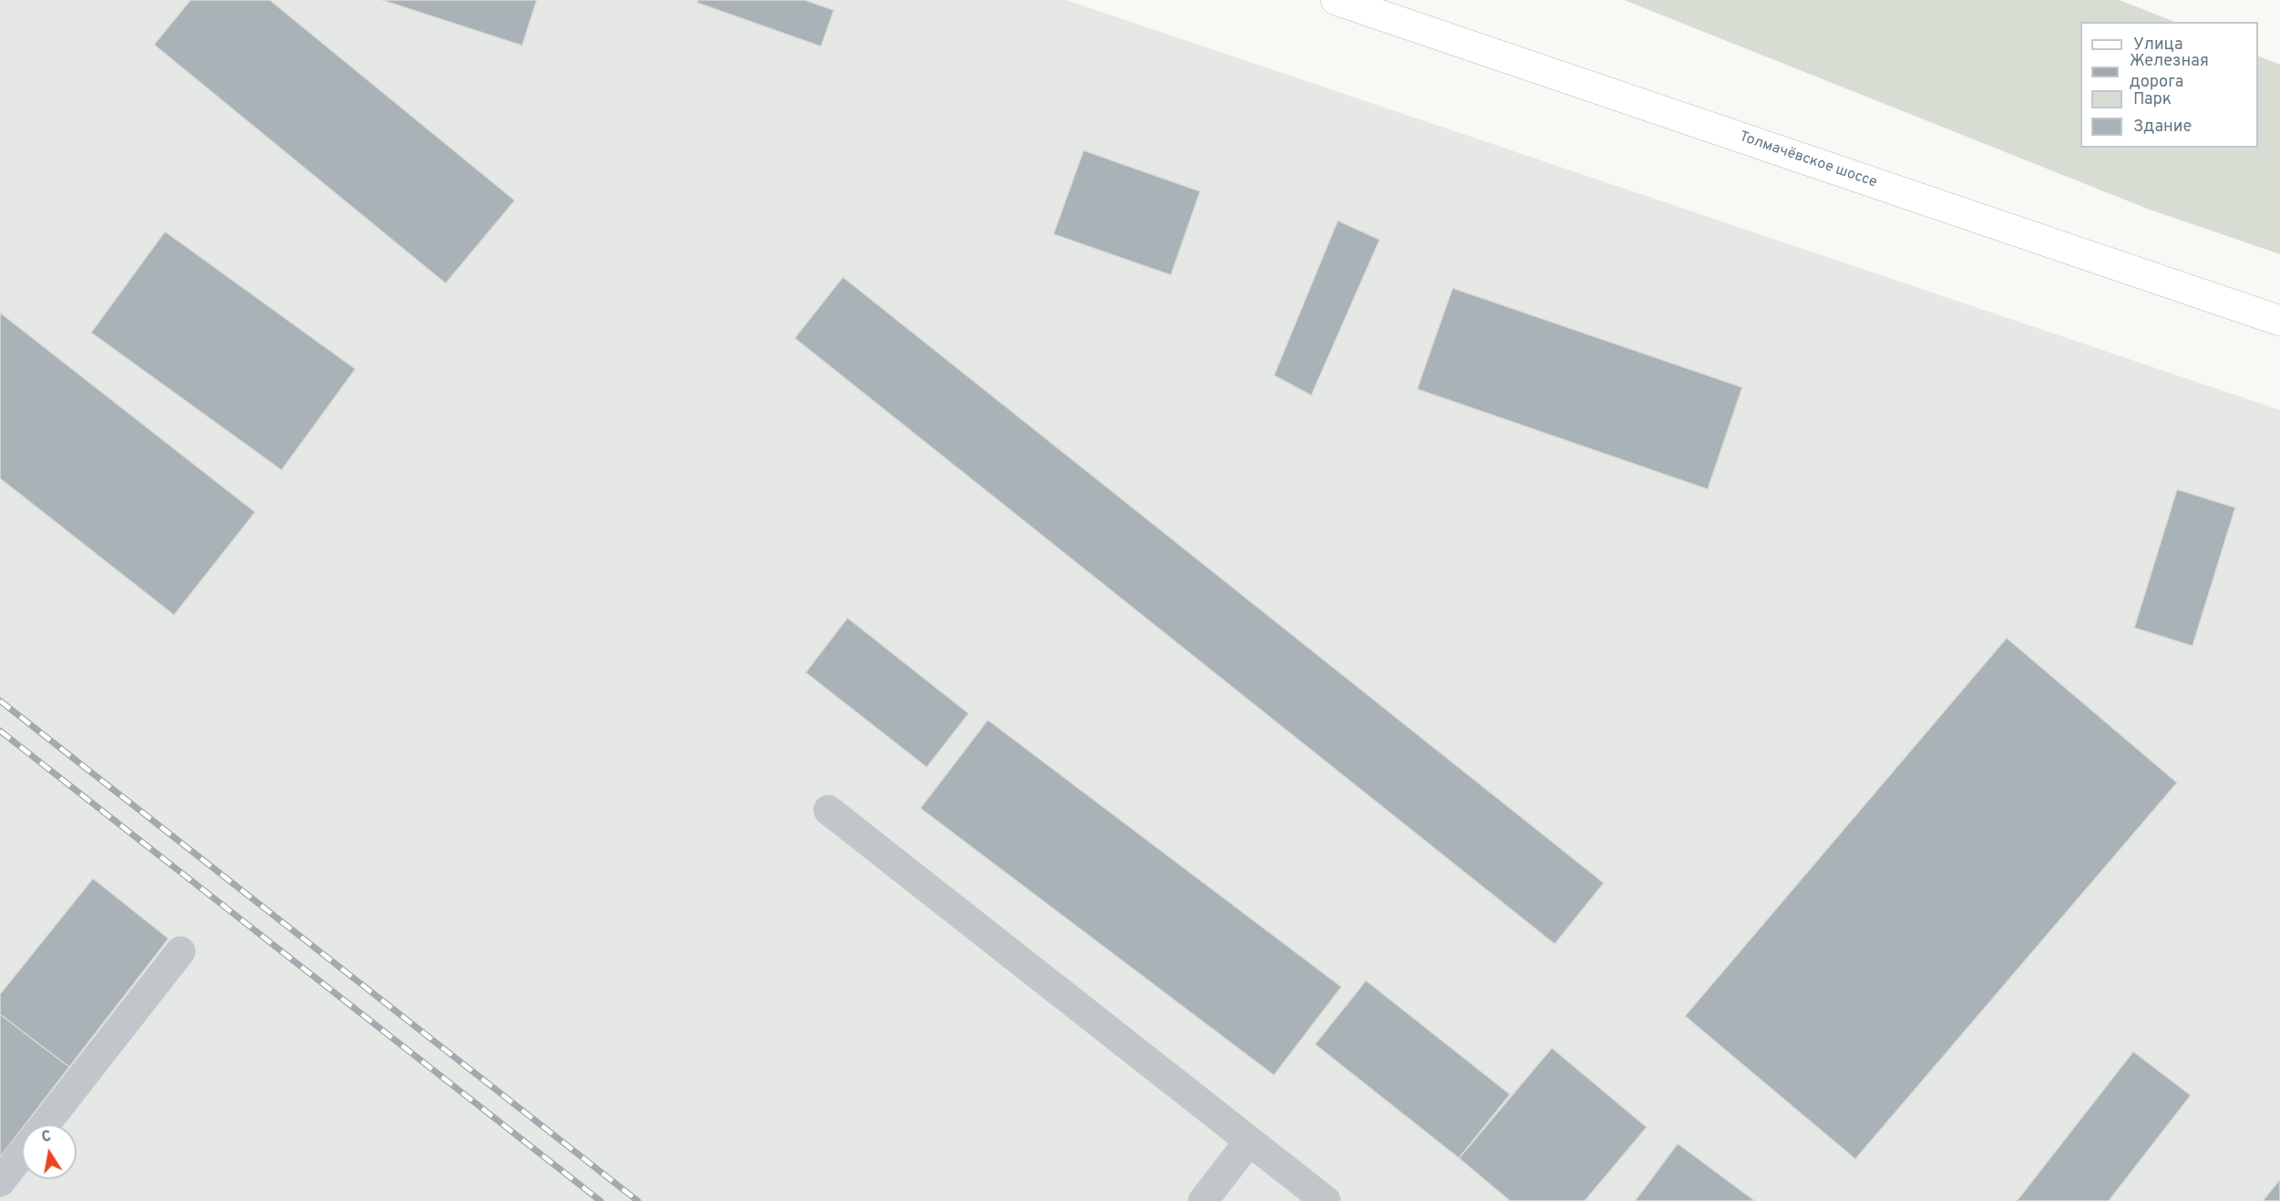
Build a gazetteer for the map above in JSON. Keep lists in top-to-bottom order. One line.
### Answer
{"streets":{"main road":["Толмачёвское шоссе"]},"legend":["Улица","Железная дорога","Парк","Здание"],"north":"top"}
